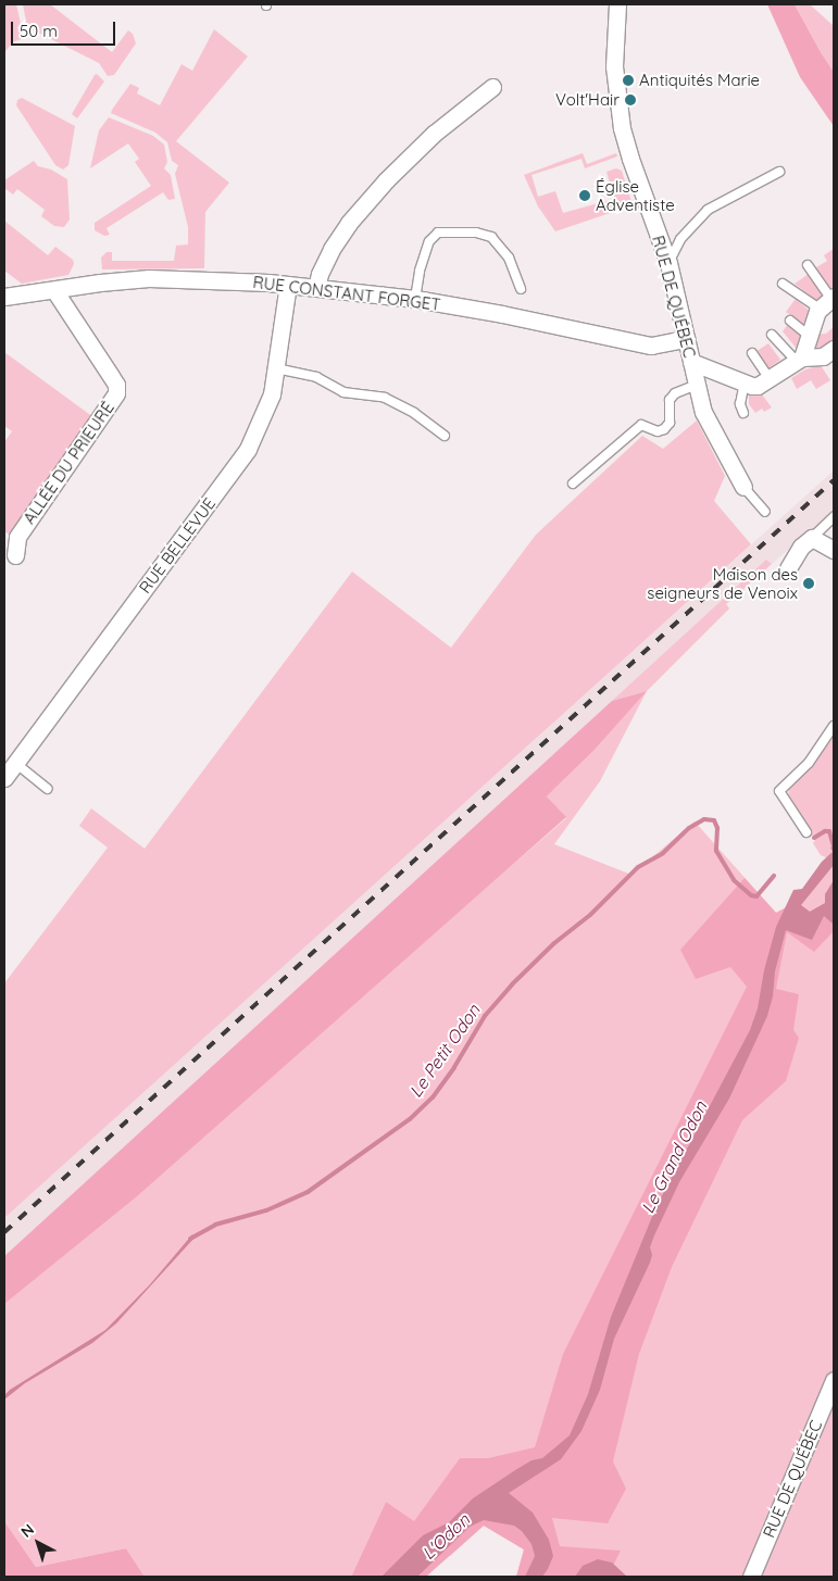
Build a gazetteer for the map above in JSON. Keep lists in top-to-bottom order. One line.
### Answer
{"streets":{"street":["RUE CONSTANT FORGET","RUE DE QUÉBEC","ALLÉE DU PRIEURÉ","RUE BELLEVUE"]},"crossings":[["RUE CONSTANT FORGET","RUE DE QUÉBEC"],["RUE CONSTANT FORGET","ALLÉE DU PRIEURÉ"],["RUE CONSTANT FORGET","RUE BELLEVUE"]],"water":["Le Petit Odon","Le Grand Odon","L'Odon"],"places":["Antiquités Marie","Volt'Hair","Église Adventiste","Maison des seigneurs de Venoix"],"scale_bar":"50 m","north":"top left"}
